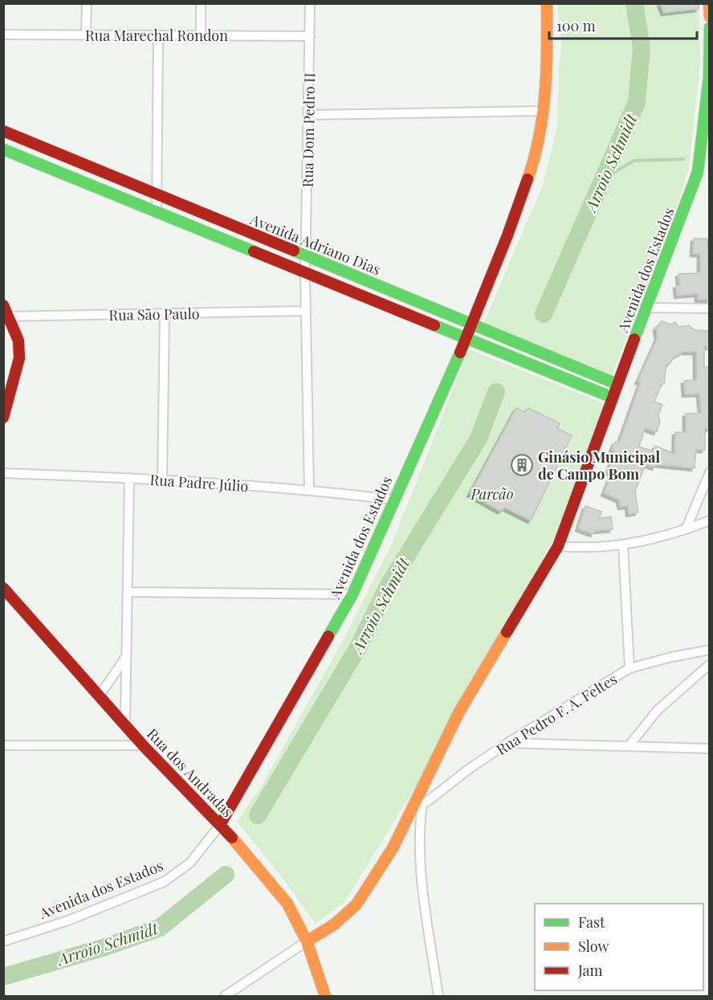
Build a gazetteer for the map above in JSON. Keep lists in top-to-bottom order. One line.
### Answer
{"streets":{"street":["Rua Marechal Rondon","Rua Dom Pedro II","Avenida Adriano Dias","Avenida dos Estados","Rua São Paulo","Rua Padre Júlio","Rua Pedro F. A. Feltes","Rua dos Andradas"]},"crossings":[["Rua Marechal Rondon","Rua Dom Pedro II"],["Rua Dom Pedro II","Avenida Adriano Dias"],["Rua Dom Pedro II","Rua São Paulo"],["Rua Dom Pedro II","Rua Padre Júlio"],["Avenida Adriano Dias","Avenida dos Estados"],["Avenida dos Estados","Rua Padre Júlio"],["Avenida dos Estados","Rua Pedro F. A. Feltes"],["Avenida dos Estados","Rua dos Andradas"]],"water":["Arroio Schmidt"],"parks":["Parcão"],"places":{"building":["Ginásio Municipal de Campo Bom"]},"legend":["Fast","Slow","Jam"],"scale_bar":"100 m"}
